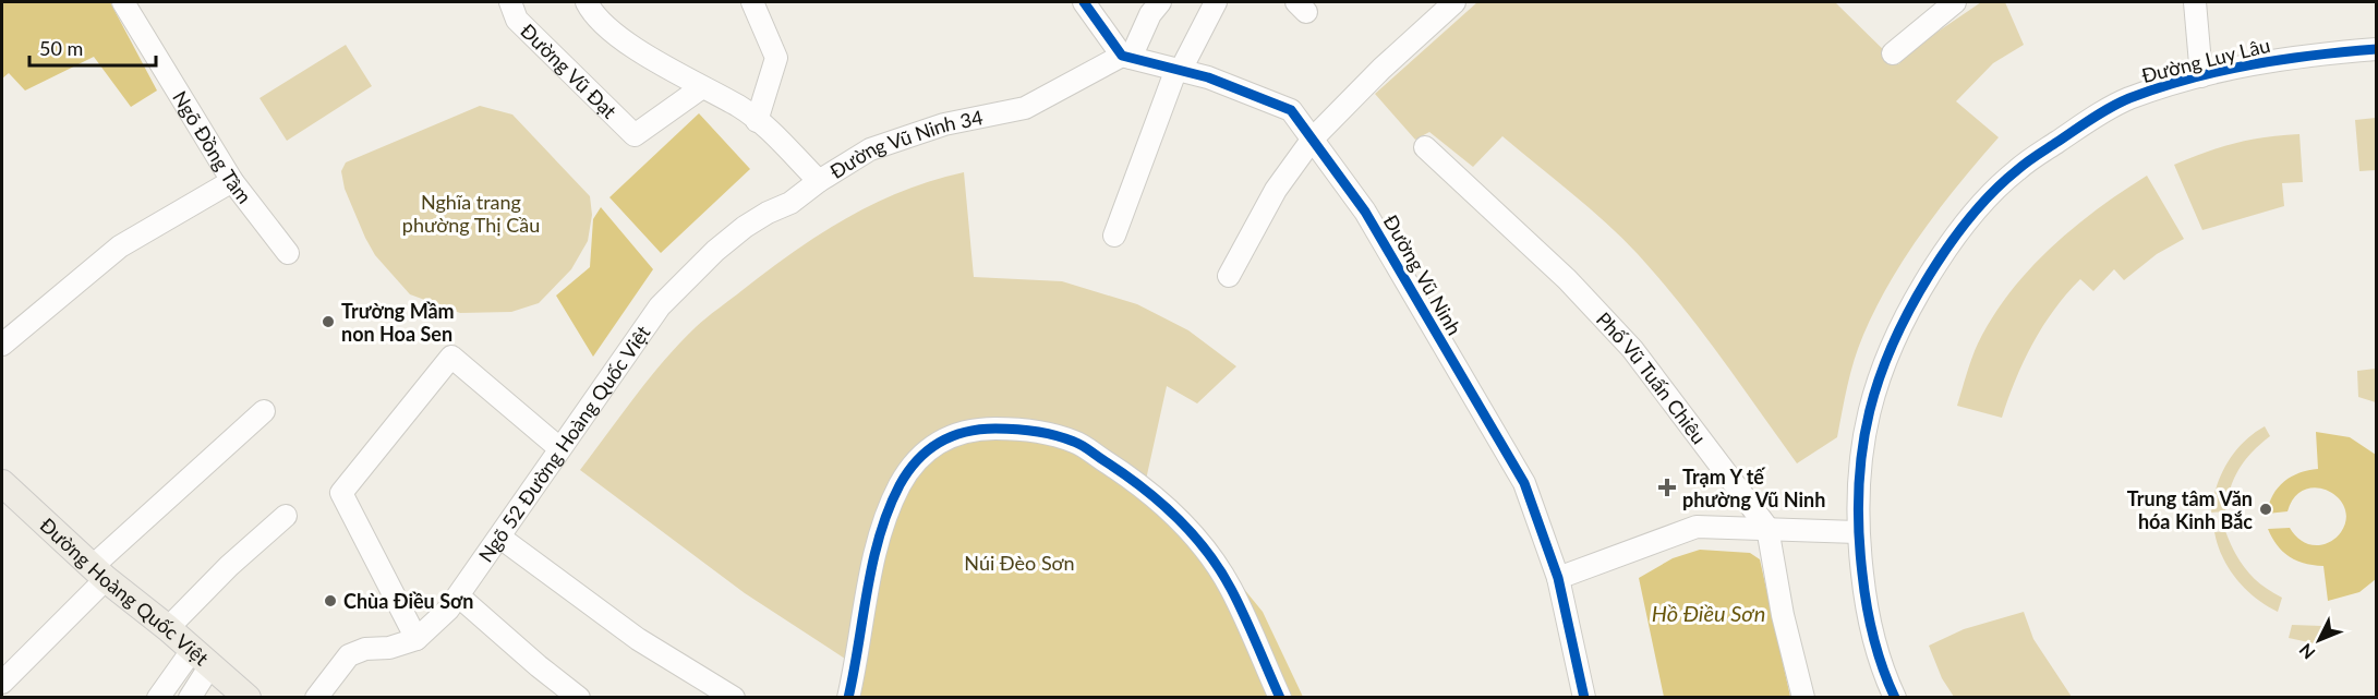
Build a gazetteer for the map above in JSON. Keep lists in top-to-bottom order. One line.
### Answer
{"streets":{"main road":["Đường Hoàng Quốc Việt"],"street":["Đường Luy Lâu","Đường Vũ Đạt","Ngõ Đồng Tâm","Đường Vũ Ninh 34","Đường Vũ Ninh","Phố Vũ Tuấn Chiêu","Ngõ 52 Đường Hoàng Quốc Việt"]},"crossings":[["Đường Vũ Đạt","Đường Vũ Ninh 34"],["Đường Vũ Ninh 34","Đường Vũ Ninh"],["Đường Vũ Ninh 34","Ngõ 52 Đường Hoàng Quốc Việt"]],"water":["Hồ Điều Sơn"],"parks":["Nghĩa trang phường Thị Cầu","Núi Đèo Sơn"],"places":{"other":["Trường Mầm non Hoa Sen","Trung tâm Văn hóa Kinh Bắc","Chùa Điều Sơn"],"health":["Trạm Y tế phường Vũ Ninh"]},"scale_bar":"50 m","north":"bottom left"}
